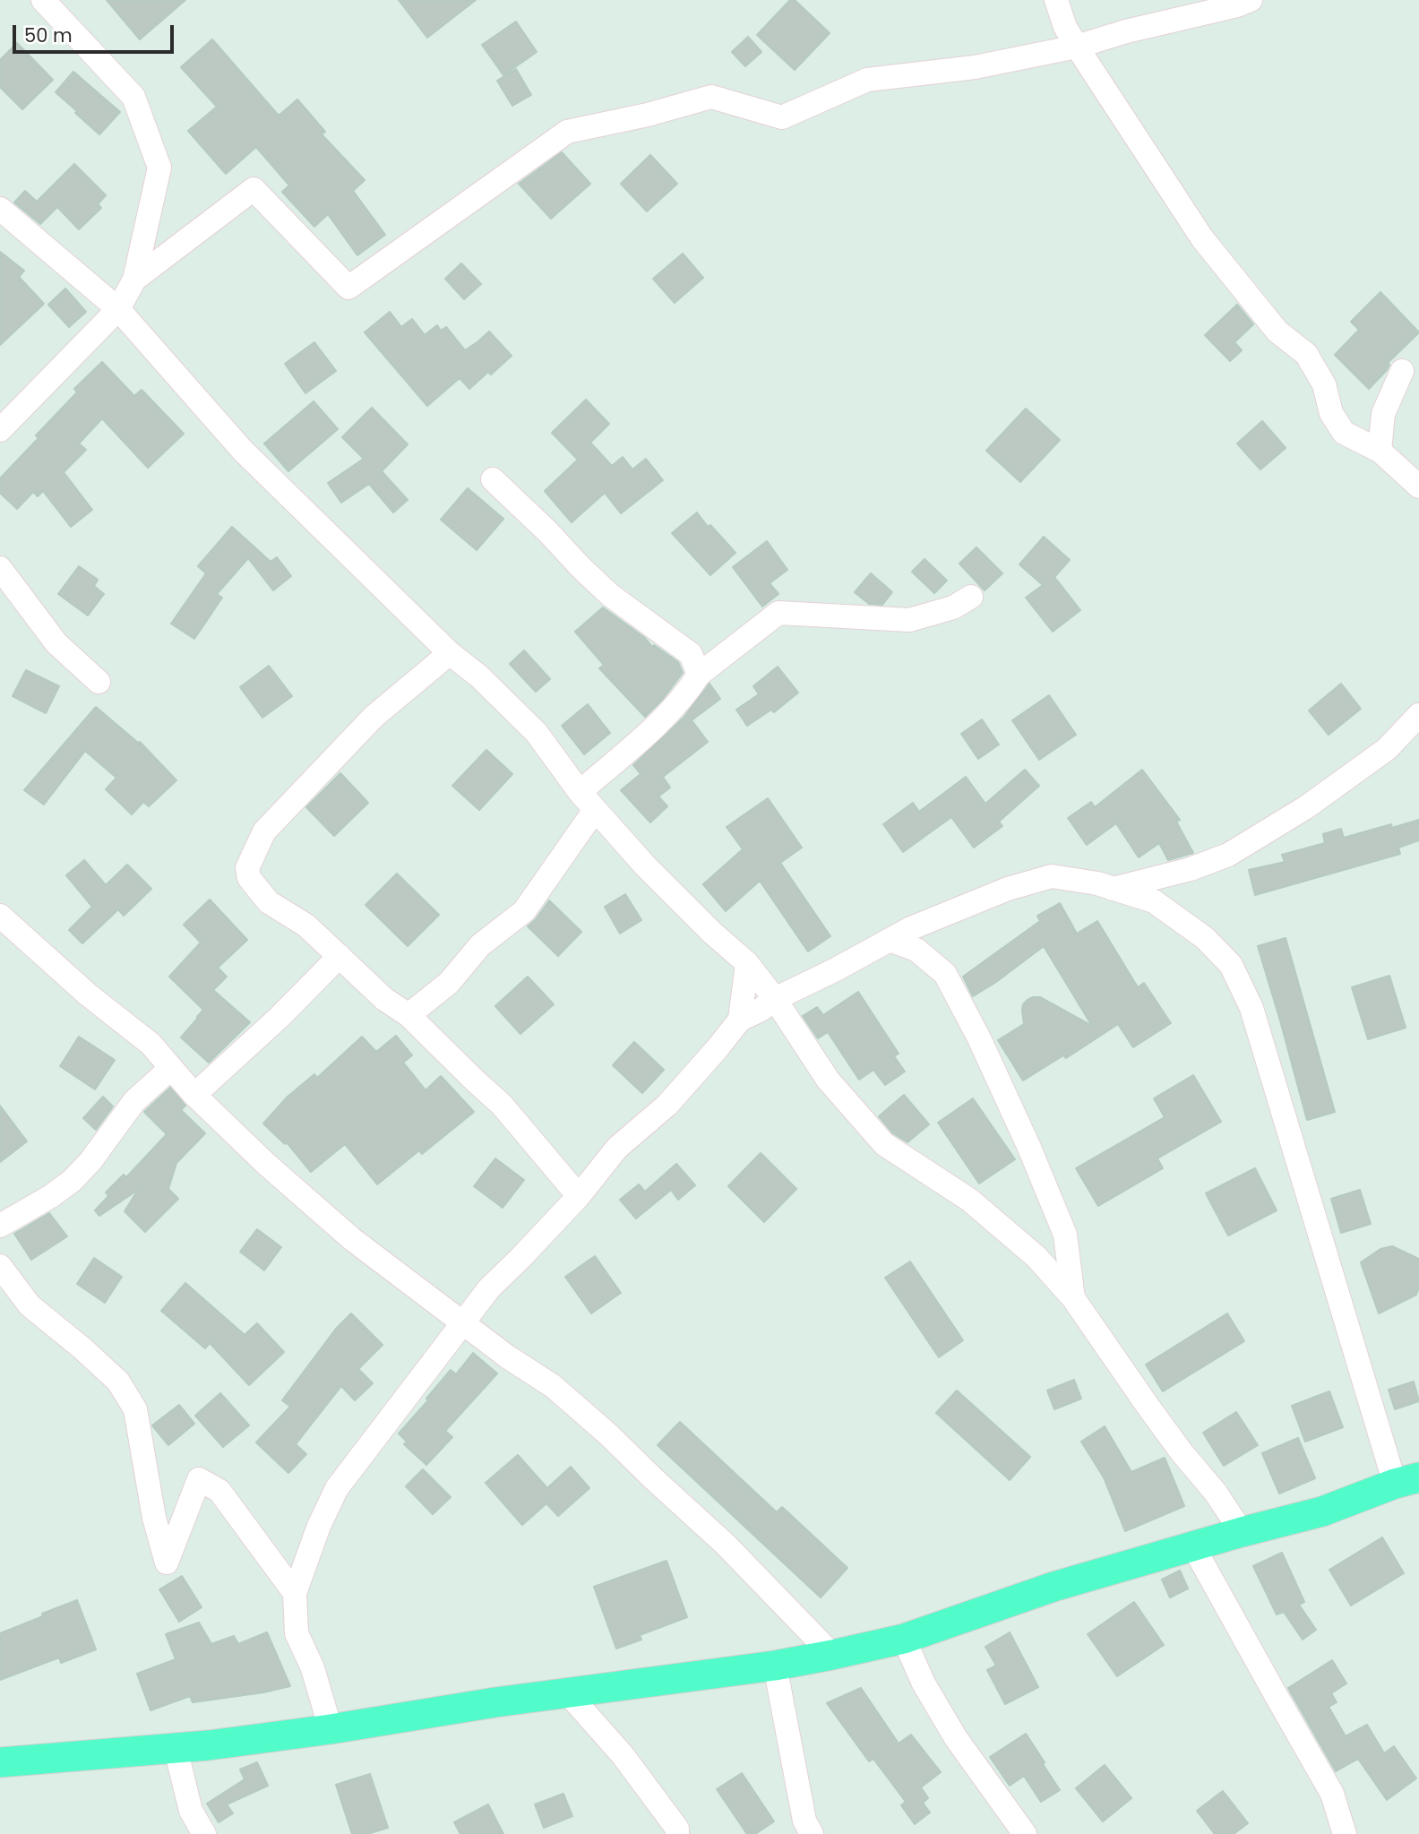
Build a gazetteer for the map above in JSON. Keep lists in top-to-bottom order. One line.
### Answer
{"scale_bar":"50 m"}
